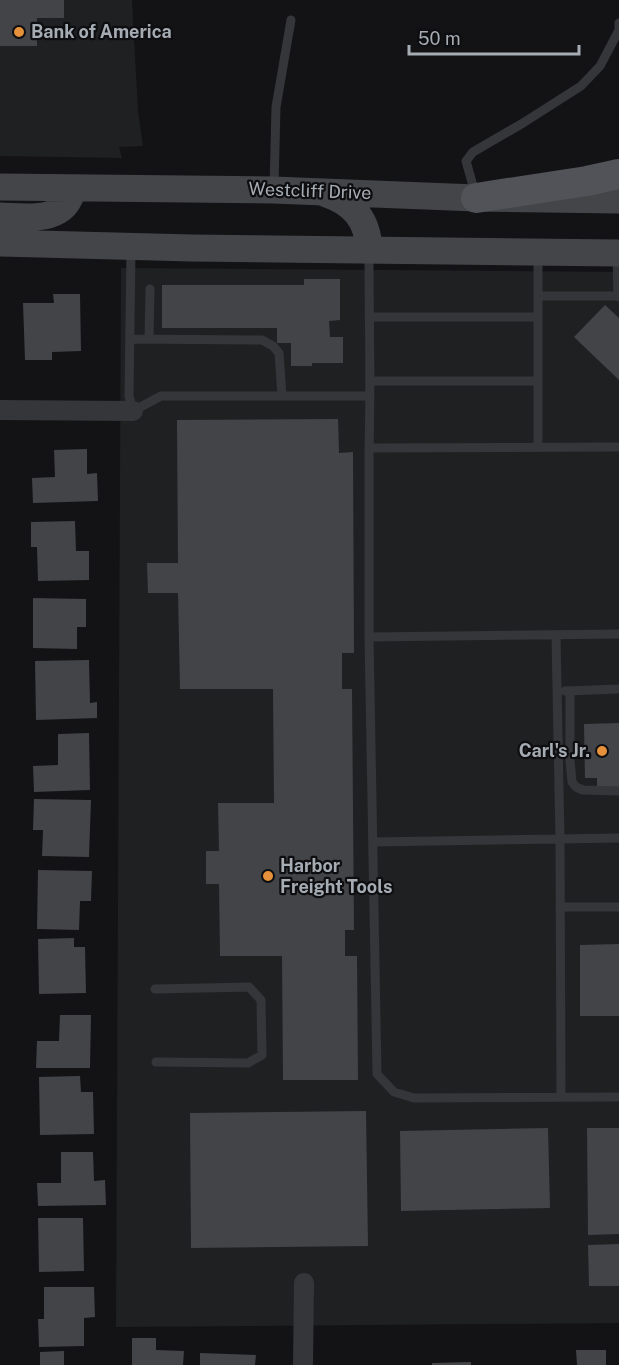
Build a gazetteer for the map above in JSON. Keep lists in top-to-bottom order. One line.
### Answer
{"streets":{"main road":["Westcliff Drive"]},"places":["Bank of America","Carl's Jr.","Harbor Freight Tools"],"scale_bar":"50 m"}
